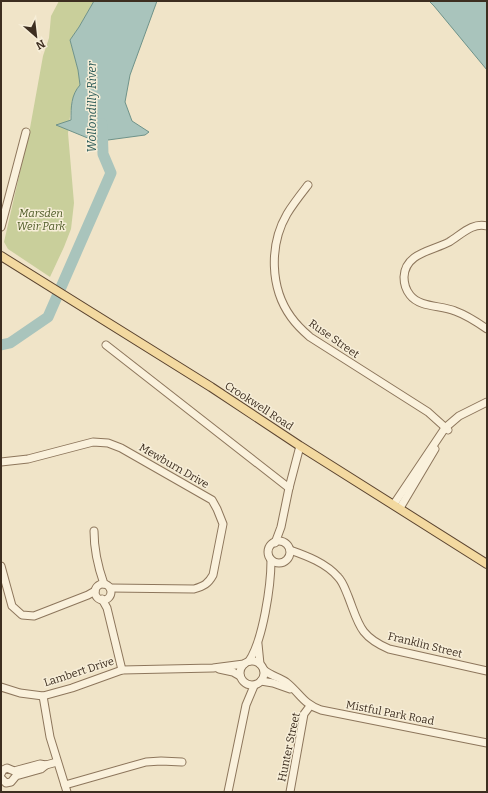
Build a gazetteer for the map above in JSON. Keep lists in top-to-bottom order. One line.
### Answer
{"streets":{"main road":["Crookwell Road"],"street":["Ruse Street","Mewburn Drive","Franklin Street","Lambert Drive","Mistful Park Road","Hunter Street"]},"crossings":[["Lambert Drive","Mistful Park Road"],["Mistful Park Road","Hunter Street"]],"water":["Wollondilly River"],"parks":["Marsden Weir Park"],"north":"bottom right"}
